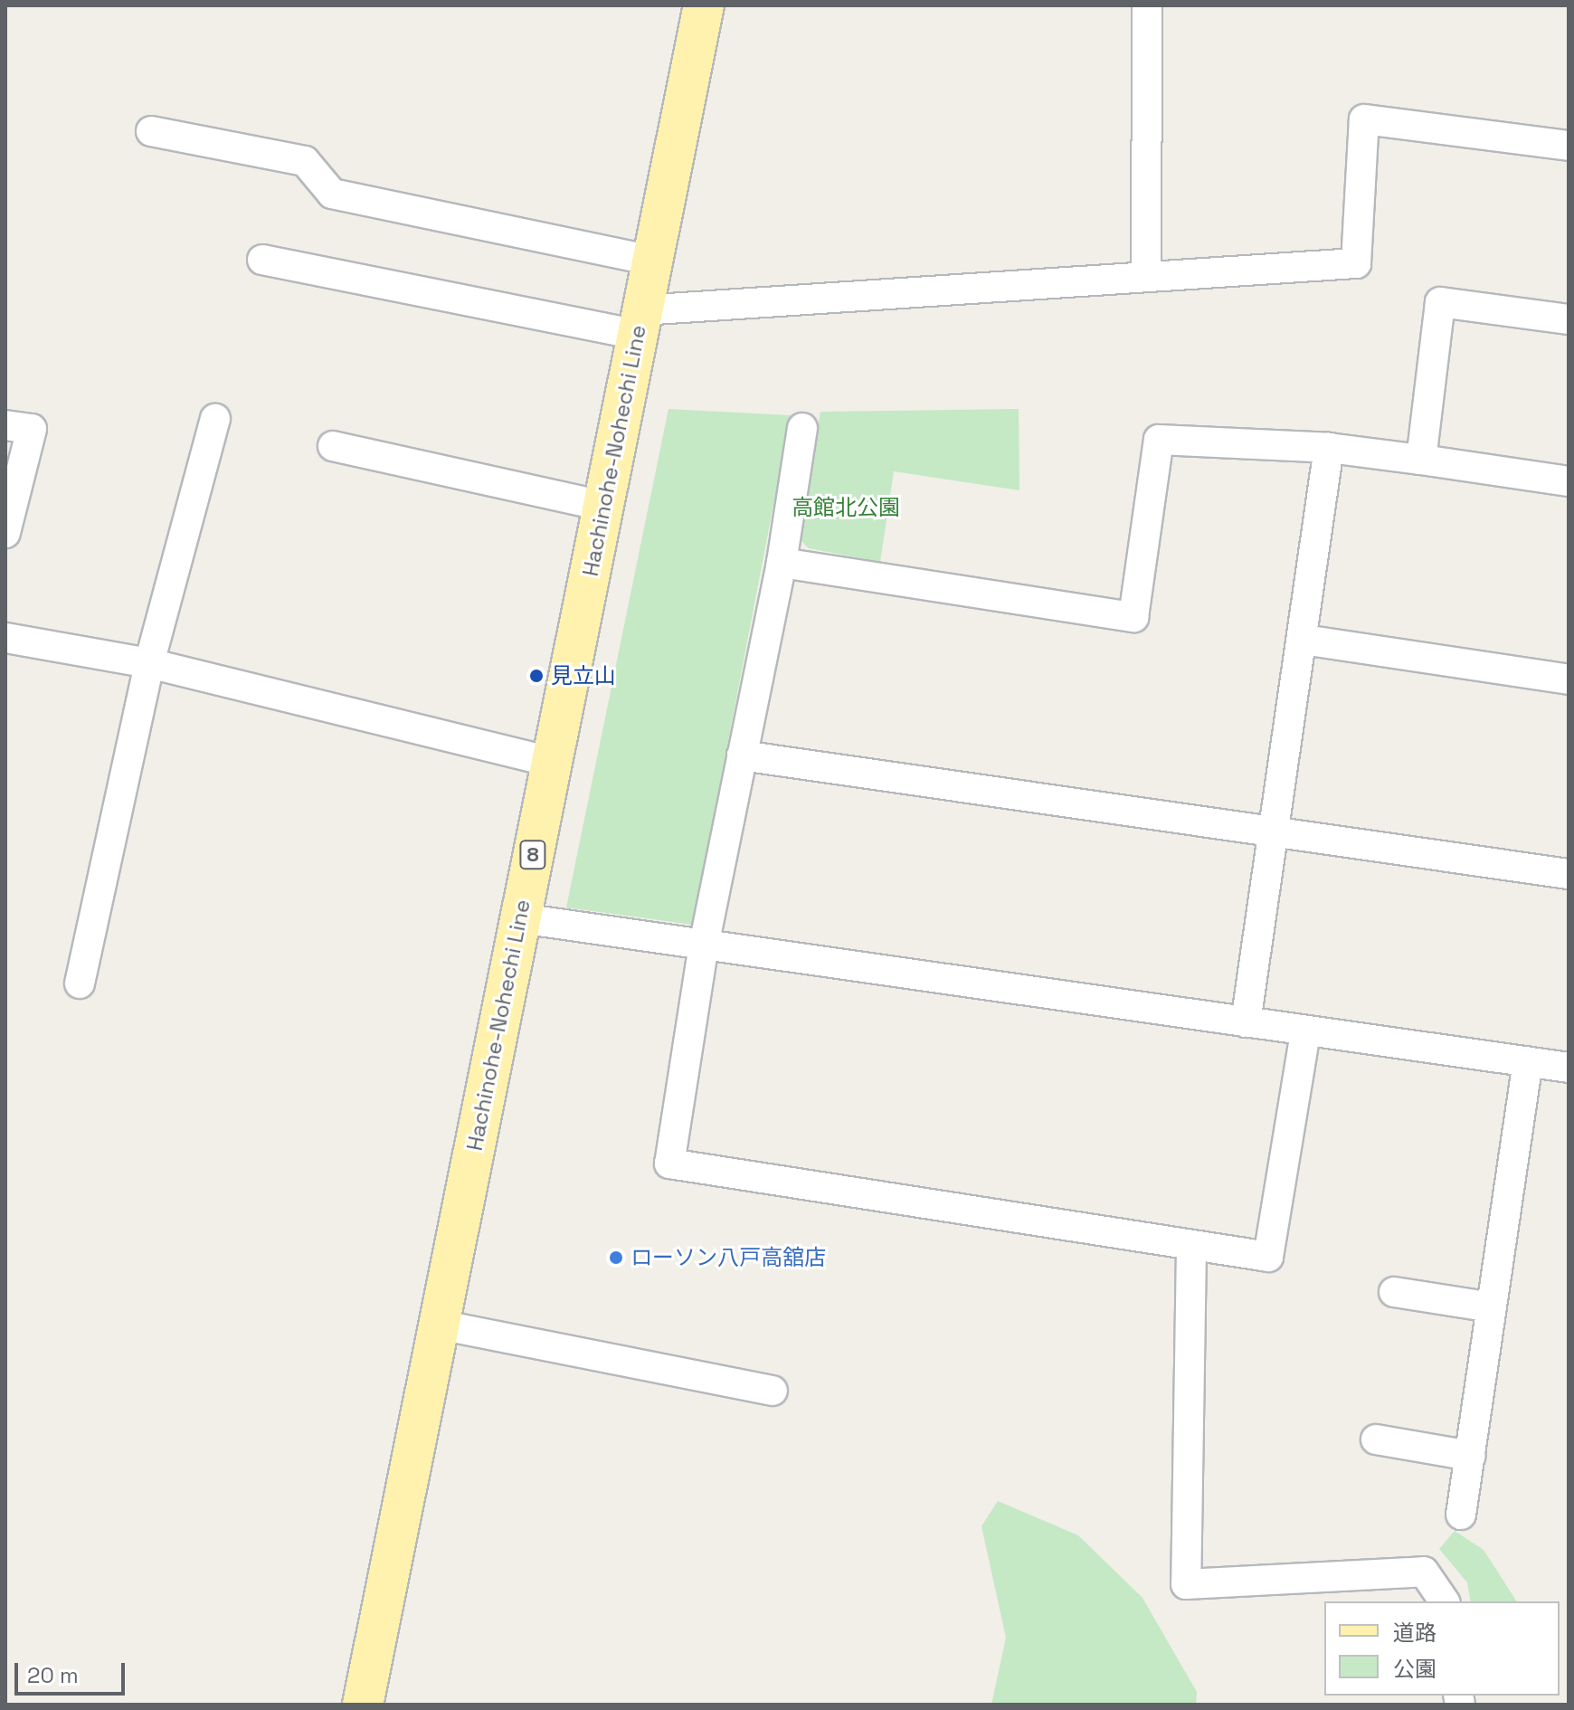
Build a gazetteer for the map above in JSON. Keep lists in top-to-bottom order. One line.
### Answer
{"streets":{"main road":["Hachinohe-Nohechi Line","8"]},"parks":["高館北公園"],"places":["見立山","ローソン八戸高舘店"],"legend":["道路","公園"],"scale_bar":"20 m"}
